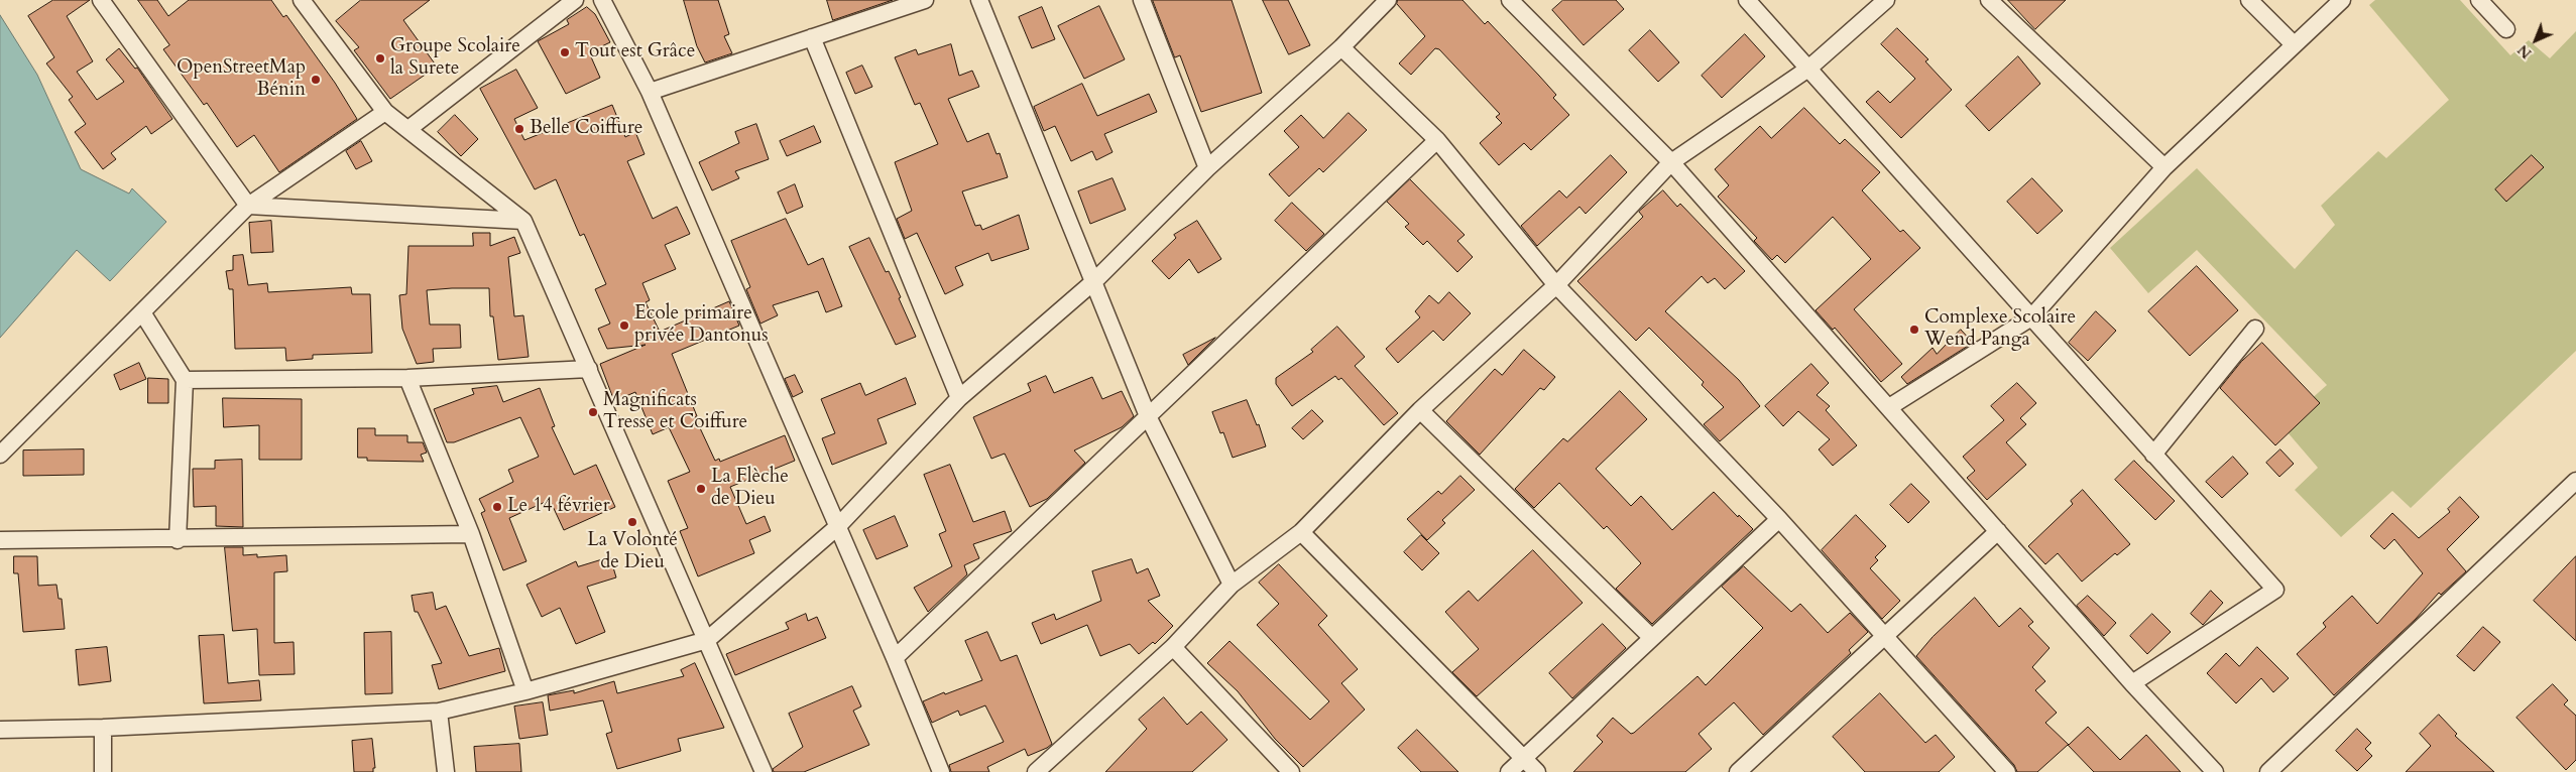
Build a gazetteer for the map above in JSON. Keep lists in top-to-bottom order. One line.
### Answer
{"places":["Tout est Grâce","Groupe Scolaire la Surete","OpenStreetMap Bénin","Belle Coiffure","Ecole primaire privée Dantonus","Complexe Scolaire Wend Panga","Magnificats Tresse et Coiffure","La Flèche de Dieu","Le 14 février","La Volonté de Dieu"],"north":"bottom left"}
